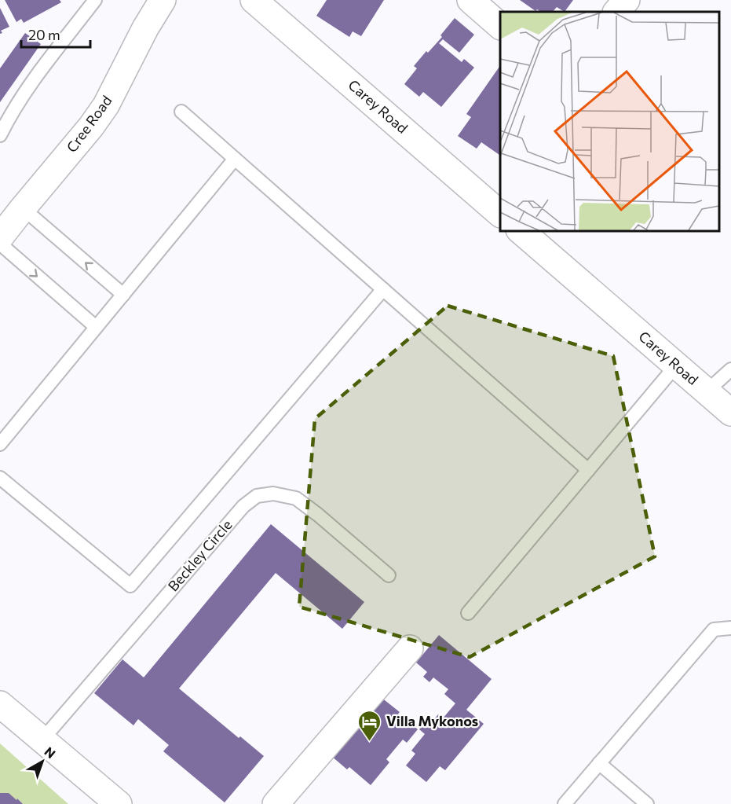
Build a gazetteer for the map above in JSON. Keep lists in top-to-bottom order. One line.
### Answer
{"streets":{"street":["Carey Road","Cree Road"],"lane":["Beckley Circle"]},"places":{"hotel":["Villa Mykonos"]},"scale_bar":"20 m","north":"top right"}
